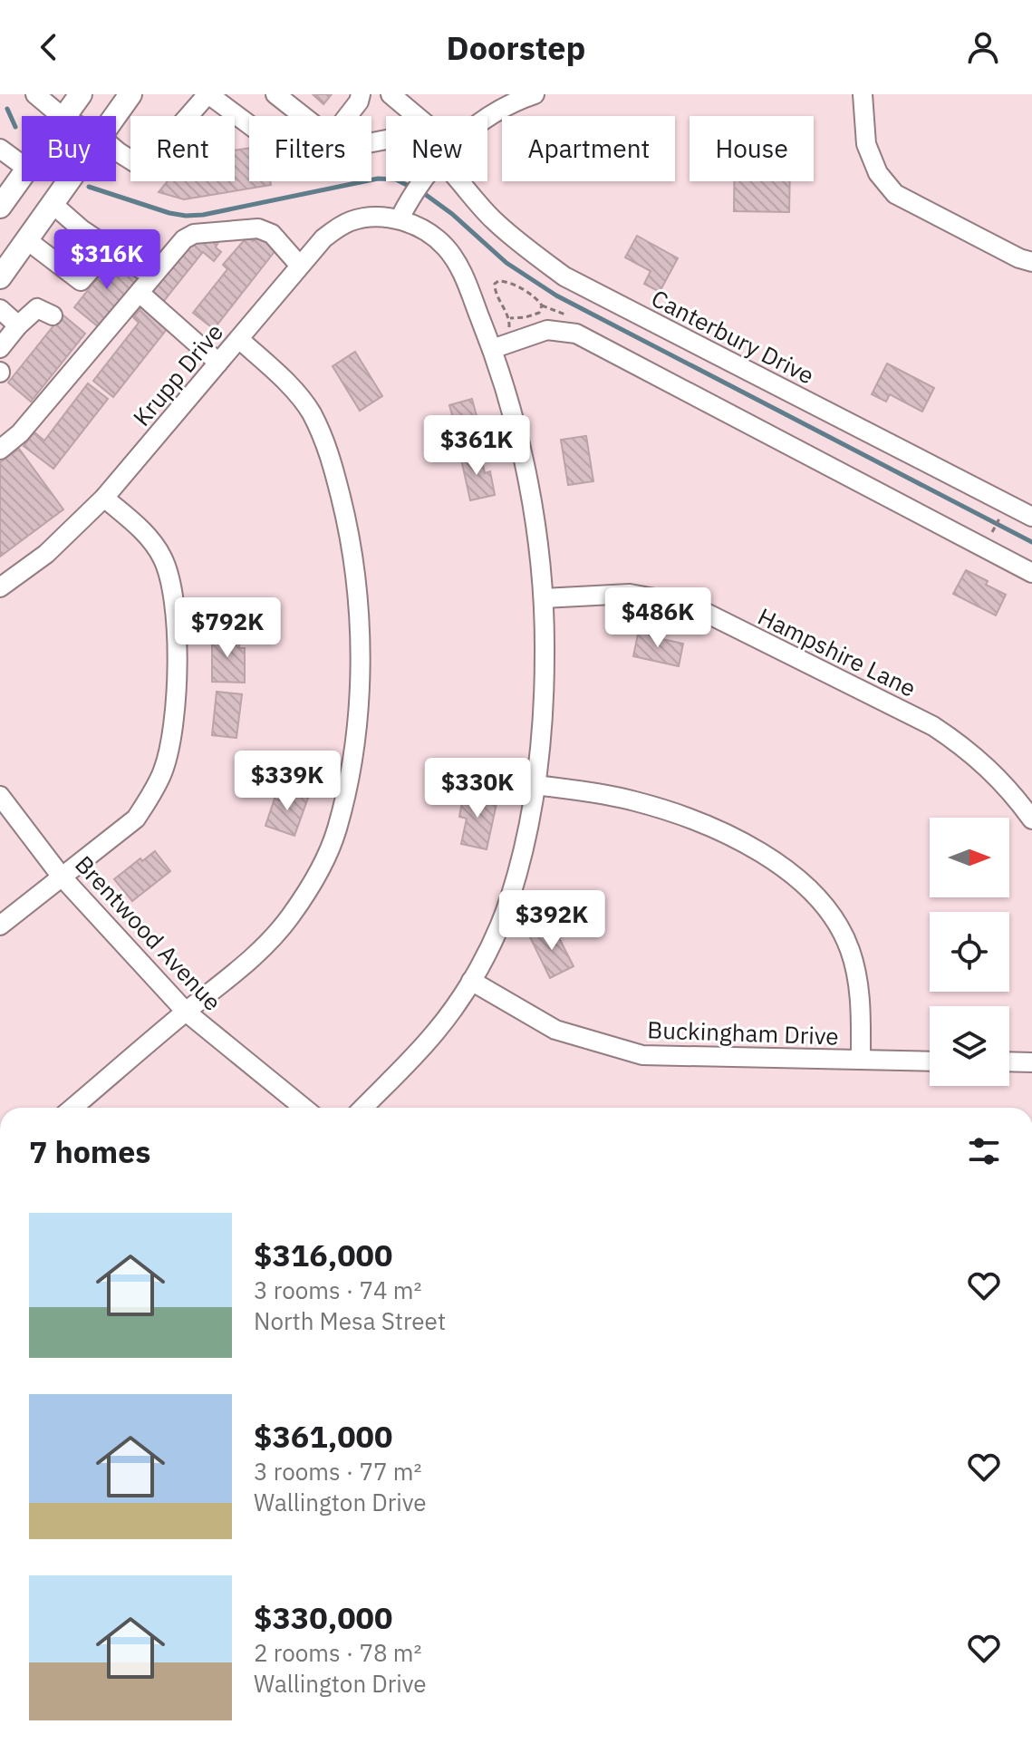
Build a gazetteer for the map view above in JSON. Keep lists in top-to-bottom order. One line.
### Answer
{"streets":{"street":["Canterbury Drive","Krupp Drive","Hampshire Lane","Brentwood Avenue","Buckingham Drive"]},"north":"right","page":{"header":"Doorstep","chip":["Buy","Rent","Filters","New","Apartment","House"],"price":["$316K","$361K","$486K","$792K","$339K","$330K","$392K"],"heading":"7 homes","list":[{"name":"$316,000","note":"3 rooms · 74 m² · North Mesa Street"},{"name":"$361,000","note":"3 rooms · 77 m² · Wallington Drive"},{"name":"$330,000","note":"2 rooms · 78 m² · Wallington Drive"}]}}
